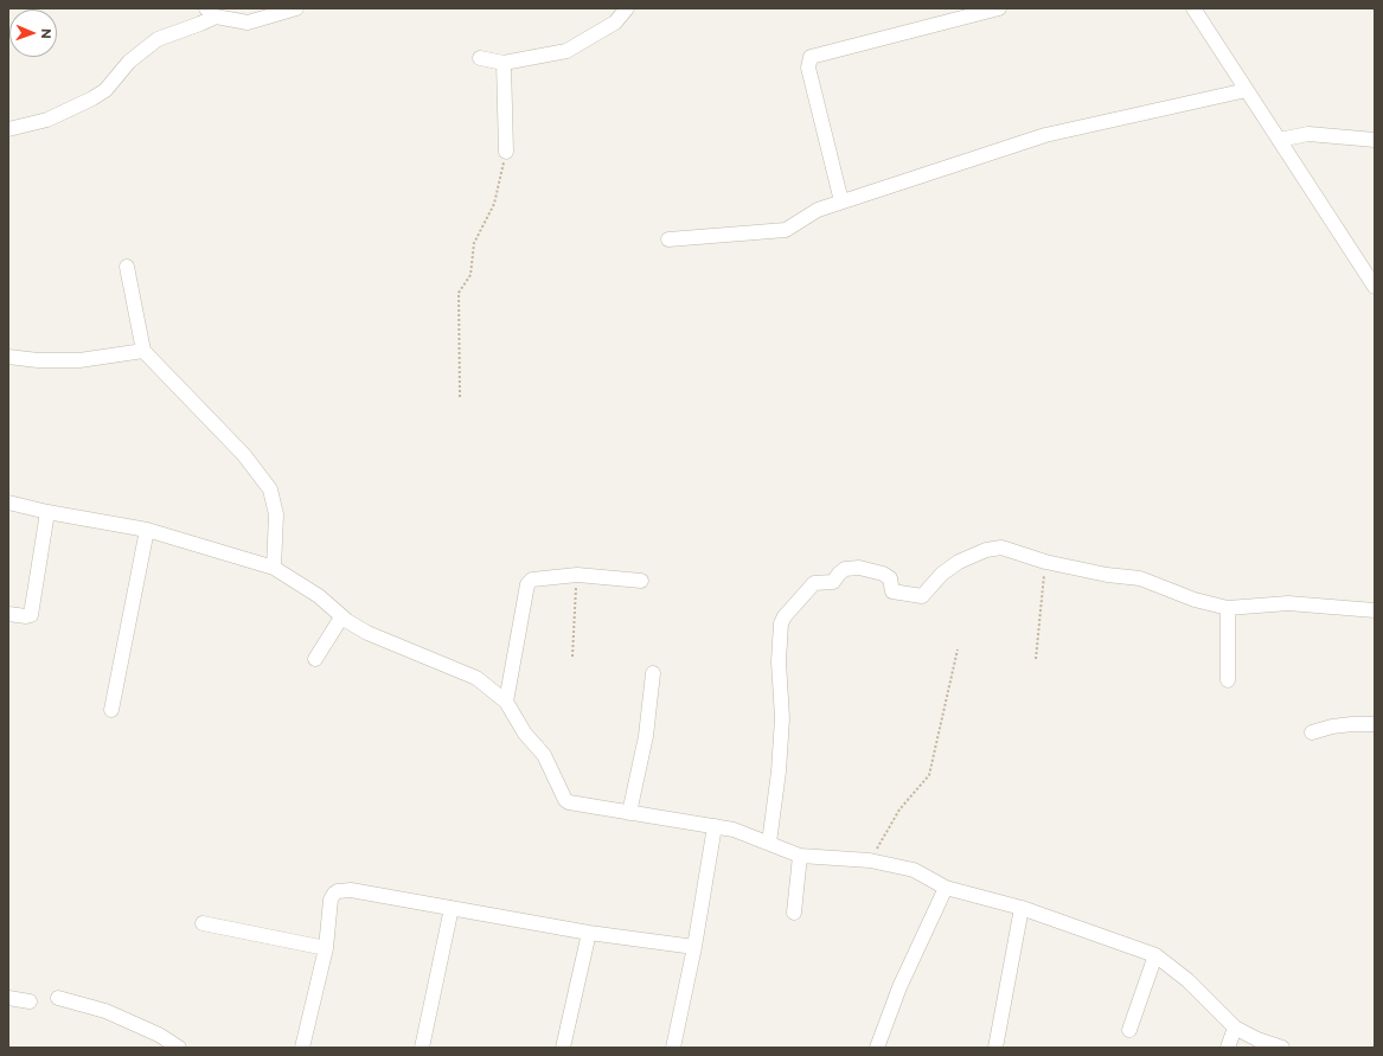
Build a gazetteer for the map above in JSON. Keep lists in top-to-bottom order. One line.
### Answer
{"north":"right"}
